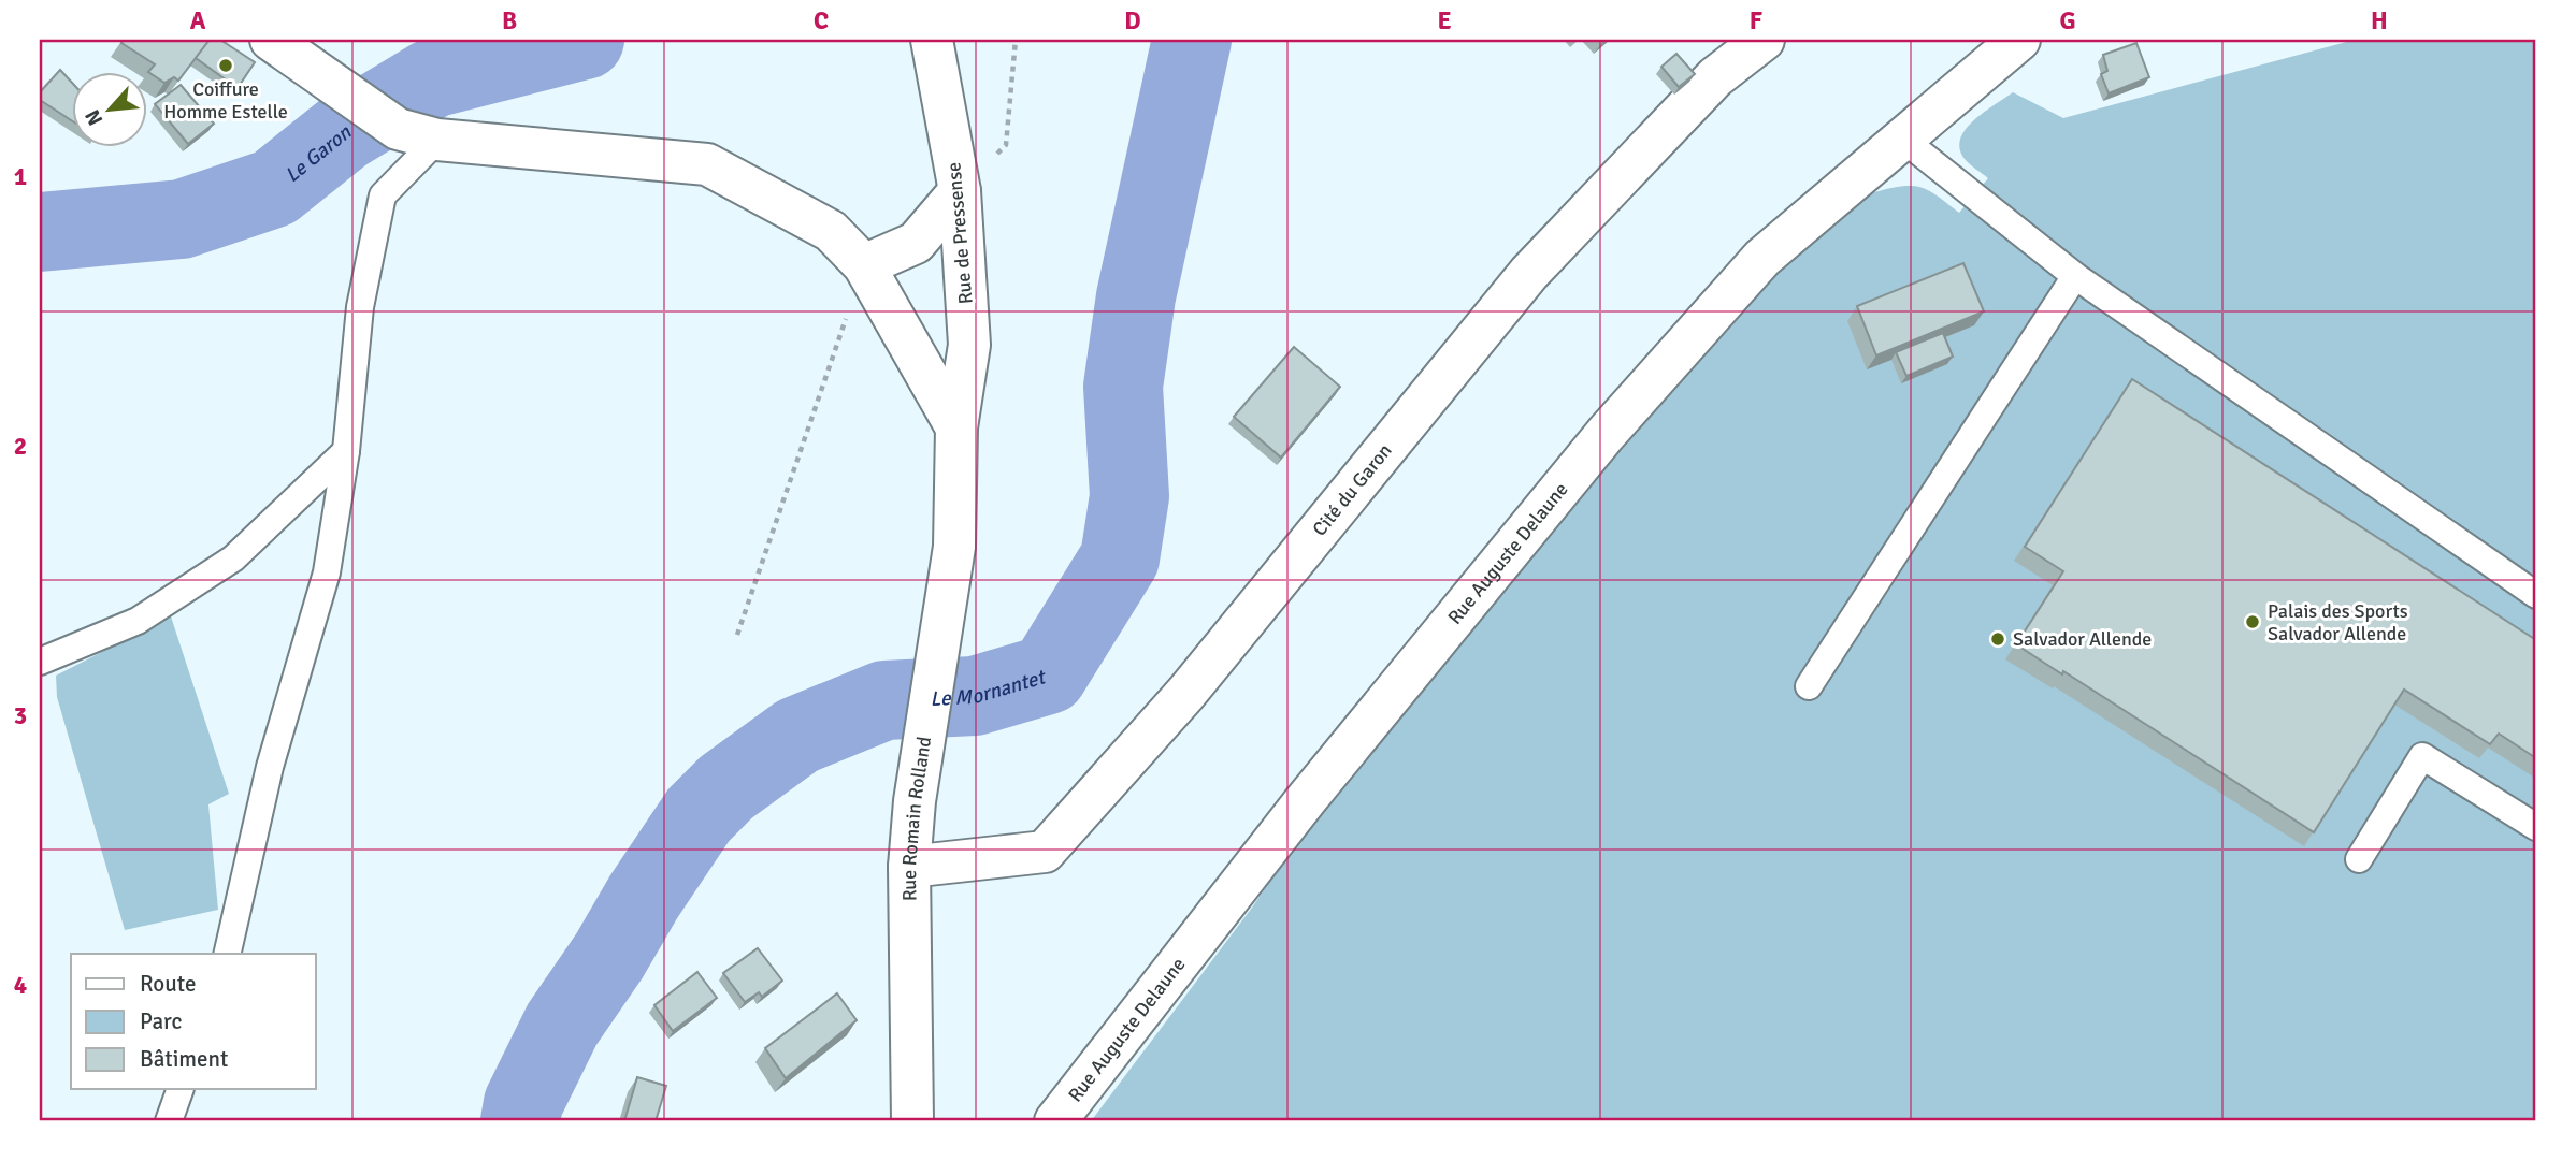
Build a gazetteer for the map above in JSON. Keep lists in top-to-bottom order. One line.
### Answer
{"streets":{"street":["Rue de Pressense","Cité du Garon","Rue Auguste Delaune","Rue Romain Rolland"]},"crossings":[["Rue de Pressense","Rue Romain Rolland"],["Cité du Garon","Rue Romain Rolland"]],"water":["Le Garon","Le Mornantet"],"places":["Coiffure Homme Estelle","Palais des Sports Salvador Allende","Salvador Allende"],"legend":["Route","Parc","Bâtiment"],"north":"bottom left","grid":{"columns":["A","B","C","D","E","F","G","H"],"rows":["1","2","3","4"]}}
